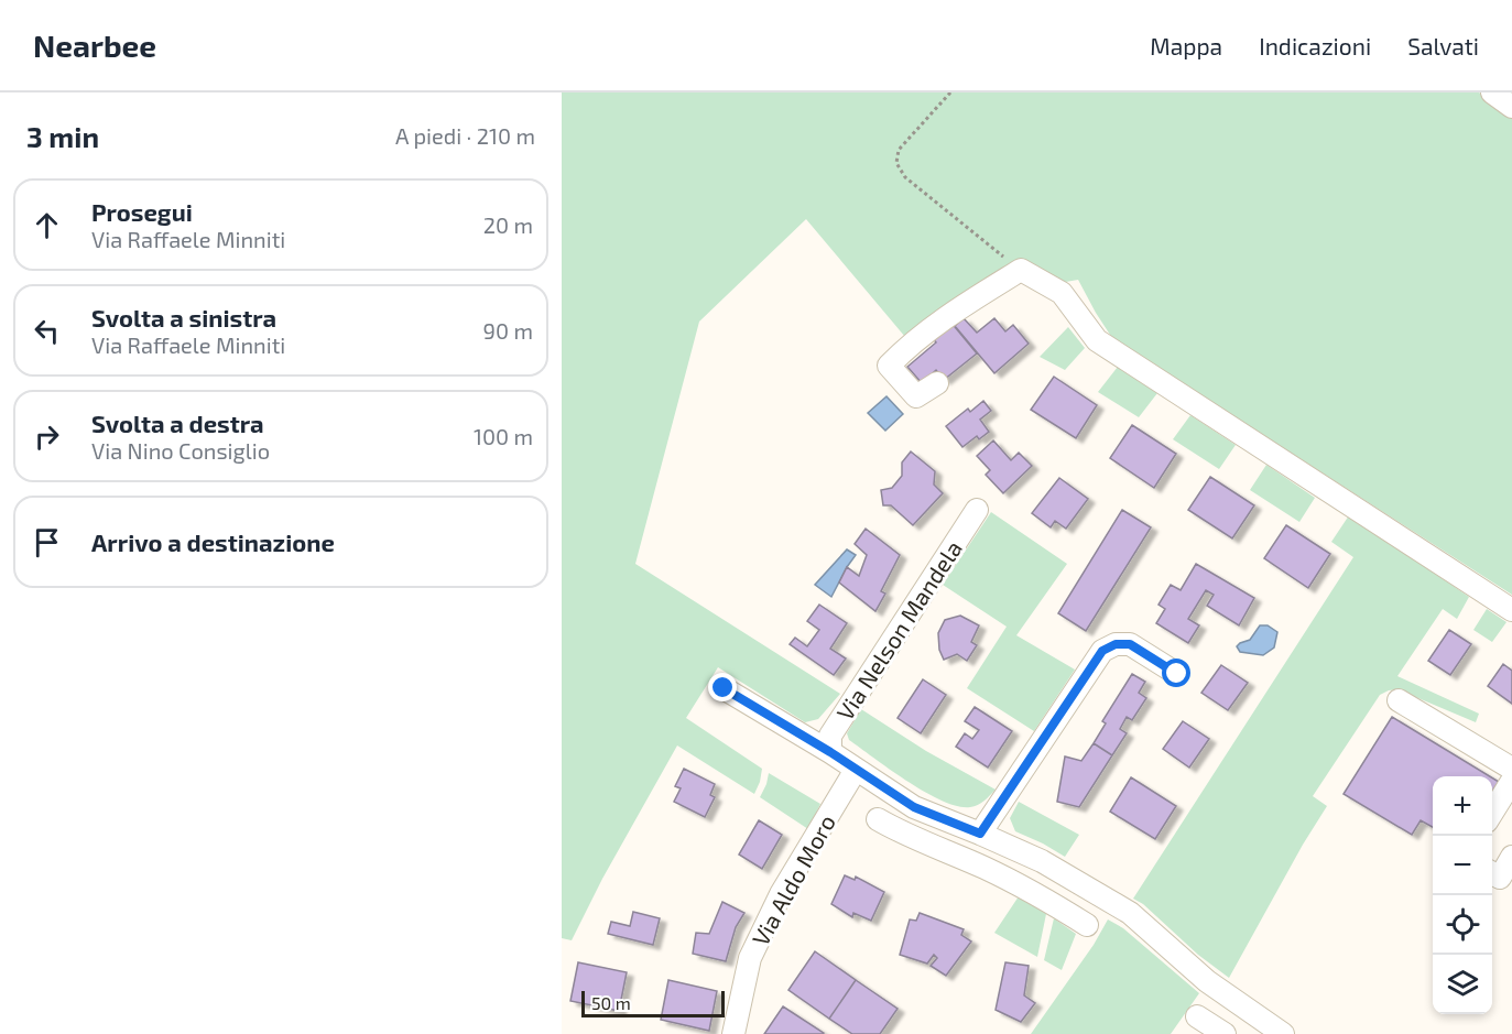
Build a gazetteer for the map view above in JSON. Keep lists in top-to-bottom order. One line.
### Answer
{"streets":{"street":["Via Nelson Mandela","Via Aldo Moro"]},"scale_bar":"50 m","page":{"header":"Nearbee","nav":["Mappa","Indicazioni","Salvati"],"heading":["3 min","A piedi · 210 m"],"list":[["Prosegui","Via Raffaele Minniti","20 m"],["Svolta a sinistra","Via Raffaele Minniti","90 m"],["Svolta a destra","Via Nino Consiglio","100 m"],"Arrivo a destinazione"],"map_buttons":["+","−"],"scale":"50 m"}}
